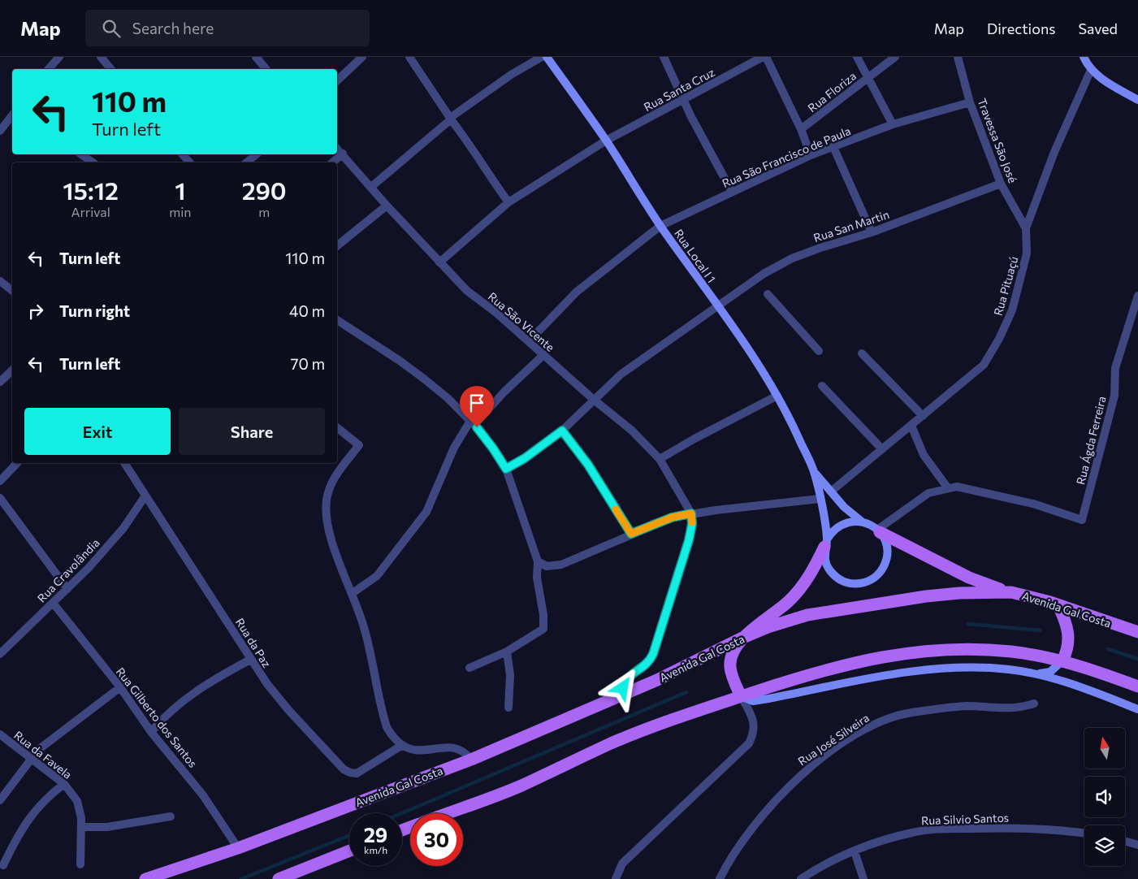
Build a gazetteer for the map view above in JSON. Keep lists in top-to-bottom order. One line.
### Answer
{"streets":{"main road":["Avenida Gal Costa"],"street":["Rua Santa Cruz","Rua Floriza","Travessa São José","Rua São Francisco de Paula","Rua San Martin","Rua Local I 1","Rua Pituaçú","Rua São Vicente","Rua Ágda Ferreira","Rua Cravolândia","Rua da Paz","Rua Gilberto dos Santos","Rua José Silveira","Rua da Favela","Rua Silvio Santos"]},"crossings":[["Rua Santa Cruz","Rua Local I 1"],["Rua Santa Cruz","Rua São Vicente"],["Travessa São José","Rua São Francisco de Paula"],["Travessa São José","Rua San Martin"],["Travessa São José","Rua Pituaçú"],["Rua São Francisco de Paula","Rua Local I 1"],["Rua São Francisco de Paula","Rua São Vicente"],["Rua San Martin","Rua Local I 1"],["Rua San Martin","Rua São Vicente"],["Rua Local I 1","Rua Pituaçú"],["Rua Cravolândia","Rua da Paz"],["Rua Cravolândia","Rua Gilberto dos Santos"],["Avenida Gal Costa","Rua Gilberto dos Santos"]],"north":"top","page":{"header":"Map","search":"Search here","nav":["Map","Directions","Saved"],"turn":["110 m","Turn left"],"eta":["15:12","Arrival","1","min","290","m"],"list":[{"name":"Turn left","value":"110 m"},{"name":"Turn right","value":"40 m"},{"name":"Turn left","value":"70 m"}],"buttons":["Exit","Share"],"speed":"29 km/h","limit":"30"}}
